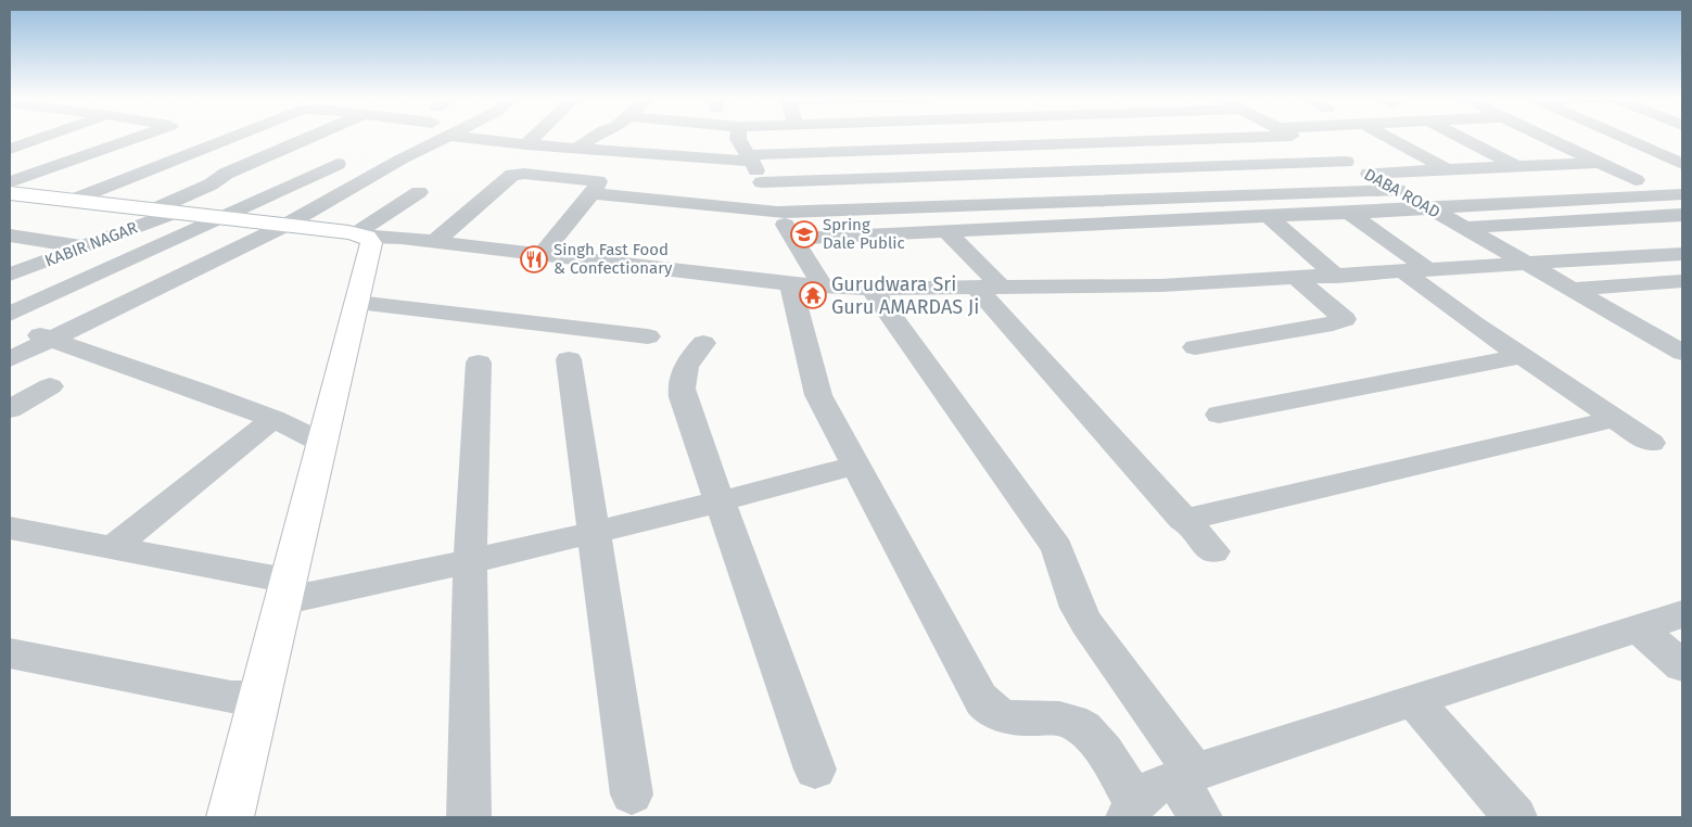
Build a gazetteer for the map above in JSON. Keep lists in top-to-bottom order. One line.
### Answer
{"streets":{"street":["DABA ROAD","KABIR NAGAR"]},"places":{"school or university":["Spring Dale Public"],"restaurant":["Singh Fast Food & Confectionary"],"temple":["Gurudwara Sri Guru AMARDAS Ji"]}}
